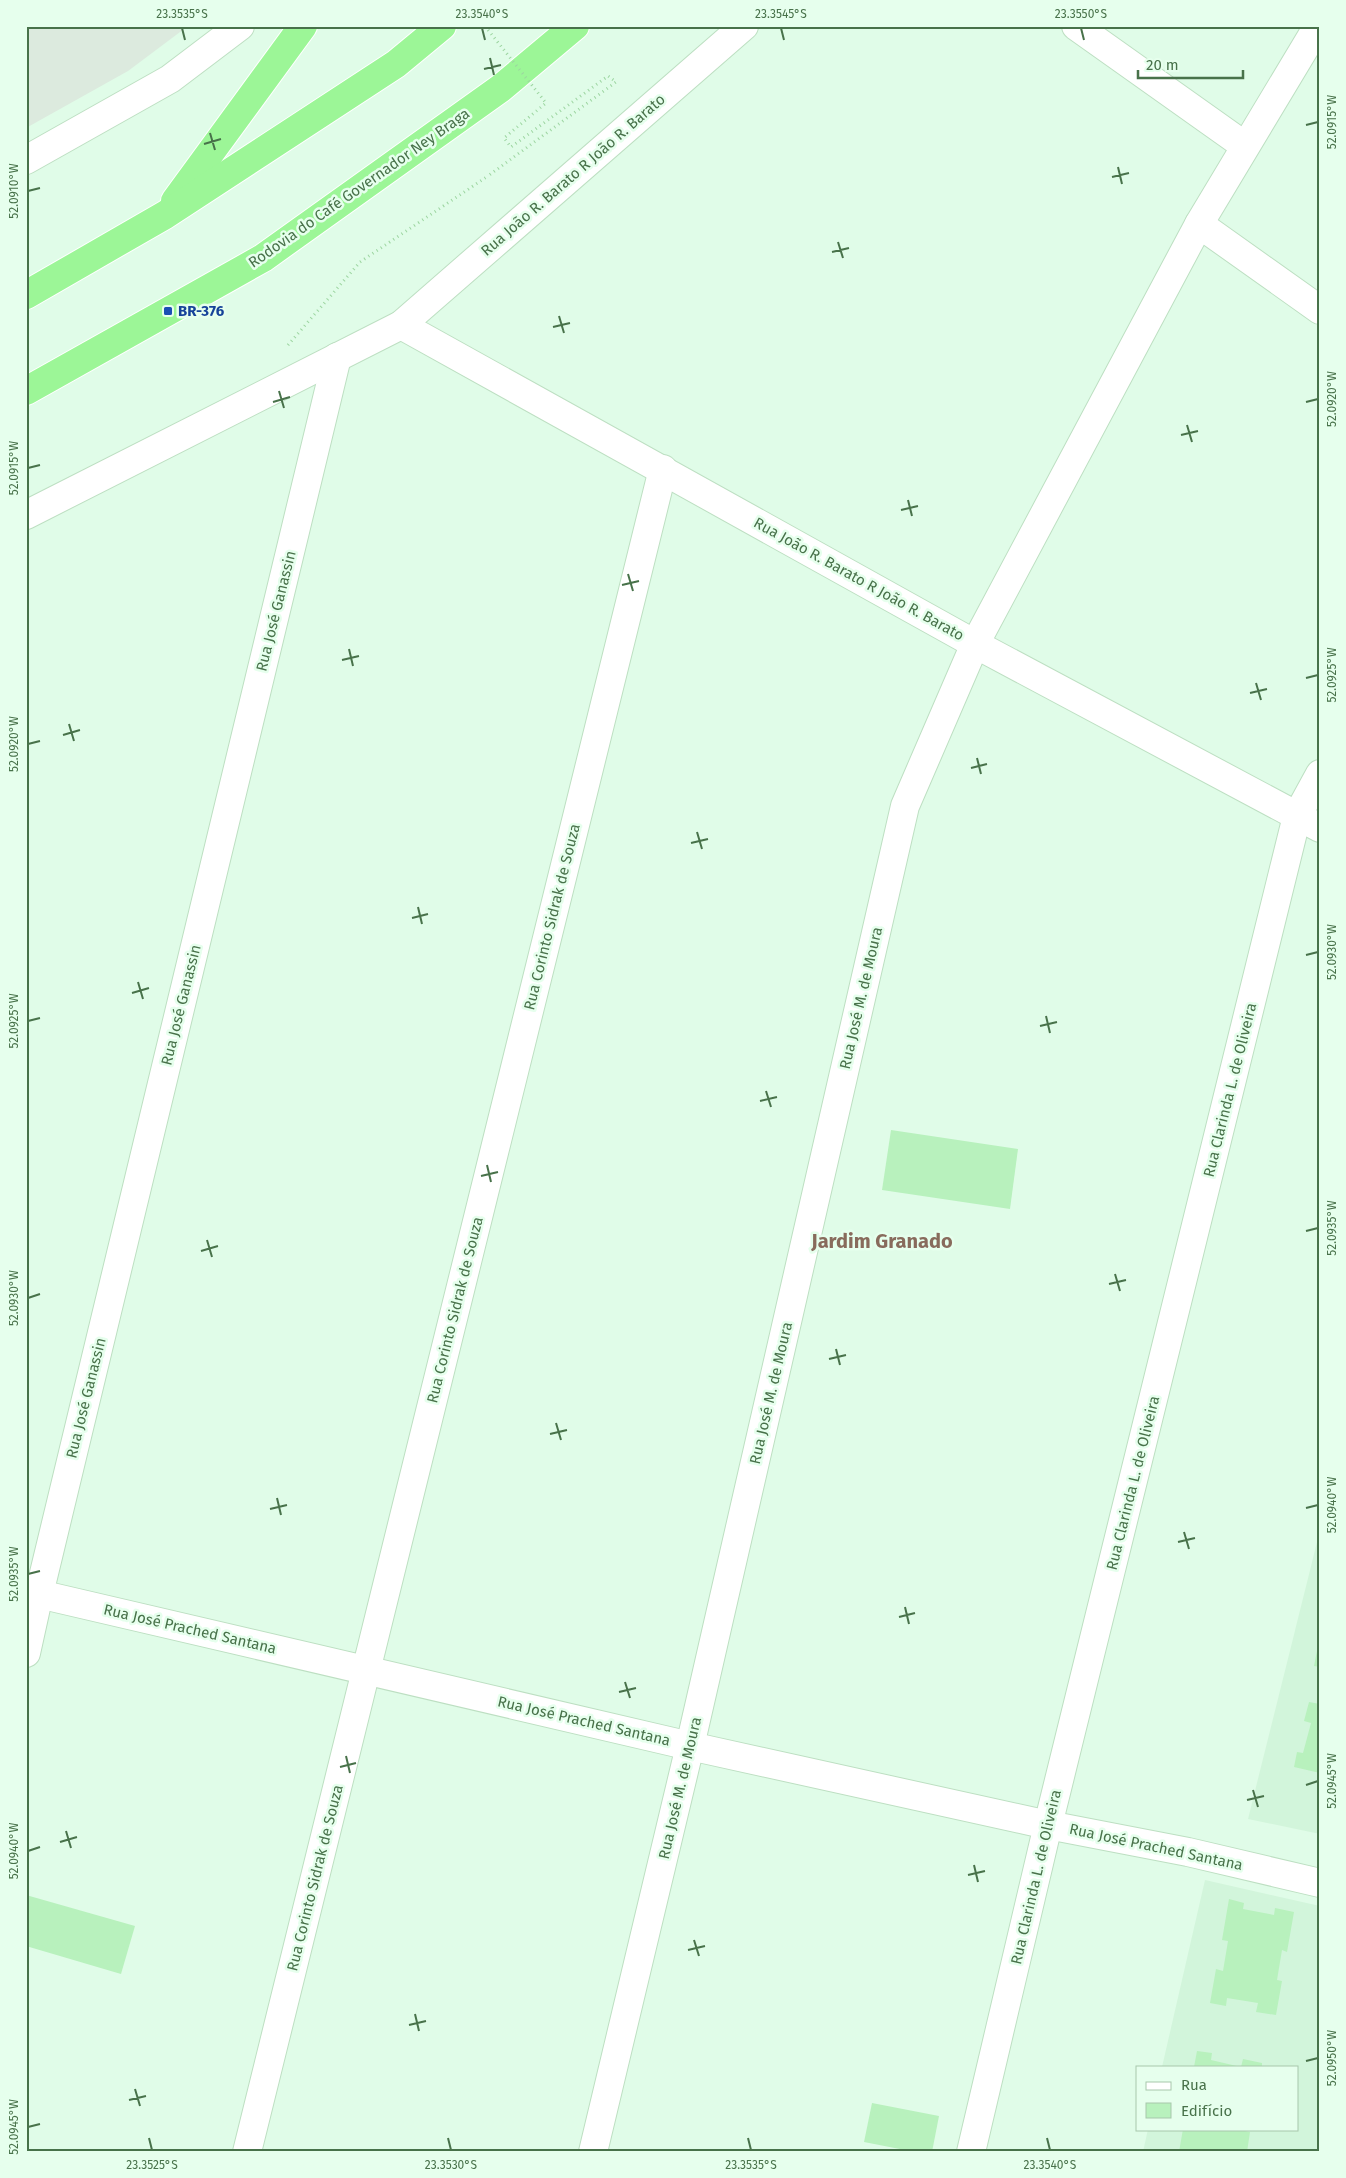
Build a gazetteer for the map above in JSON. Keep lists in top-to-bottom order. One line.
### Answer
{"streets":{"highway":["Rodovia do Café Governador Ney Braga"],"street":["Rua João R. Barato R João R. Barato","Rua José Ganassin","Rua Corinto Sidrak de Souza","Rua José M. de Moura","Rua Clarinda L. de Oliveira","Rua José Prached Santana"]},"crossings":[["Rua João R. Barato R João R. Barato","Rua José Ganassin"],["Rua João R. Barato R João R. Barato","Rua Corinto Sidrak de Souza"],["Rua João R. Barato R João R. Barato","Rua José M. de Moura"],["Rua João R. Barato R João R. Barato","Rua Clarinda L. de Oliveira"],["Rua José Ganassin","Rua José Prached Santana"],["Rua Corinto Sidrak de Souza","Rua José Prached Santana"],["Rua José M. de Moura","Rua José Prached Santana"],["Rua Clarinda L. de Oliveira","Rua José Prached Santana"]],"districts":["Jardim Granado"],"places":{"transit":["BR-376"]},"legend":["Rua","Edifício"],"scale_bar":"20 m","coordinates":["23.3535°S","23.3540°S","23.3545°S","23.3550°S","52.0915°W","52.0910°W","52.0920°W","52.0925°W","52.0930°W","52.0935°W","52.0940°W","52.0945°W","52.0950°W","23.3525°S","23.3530°S"]}
